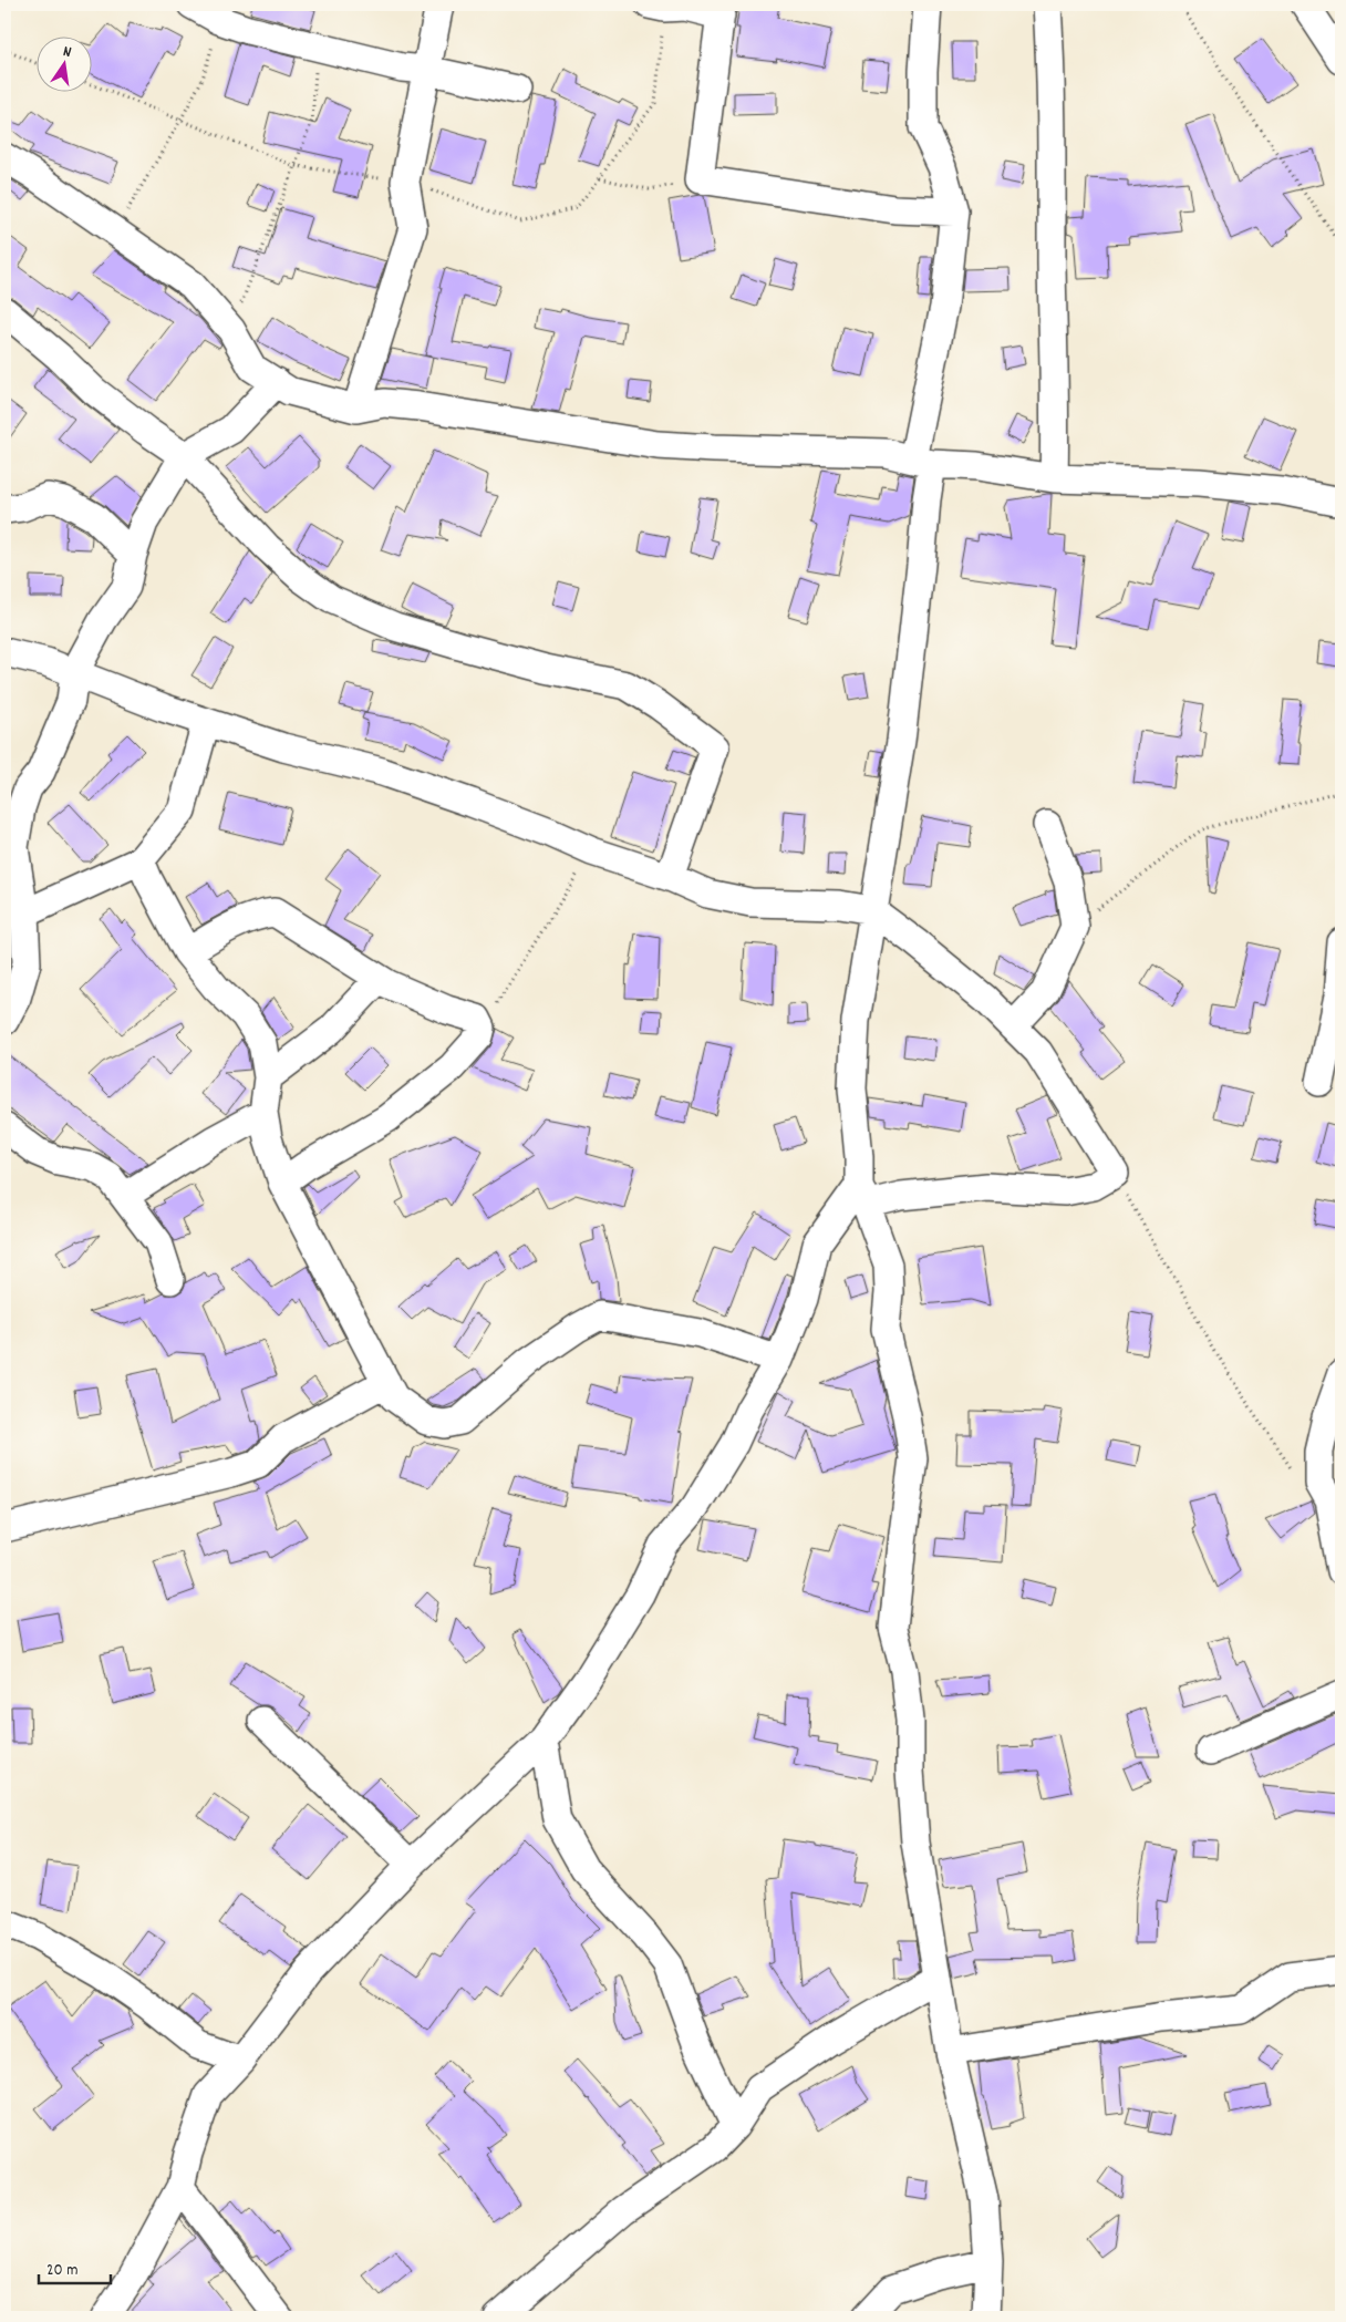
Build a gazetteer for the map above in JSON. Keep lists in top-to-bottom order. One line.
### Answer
{"scale_bar":"20 m","north":"top"}
